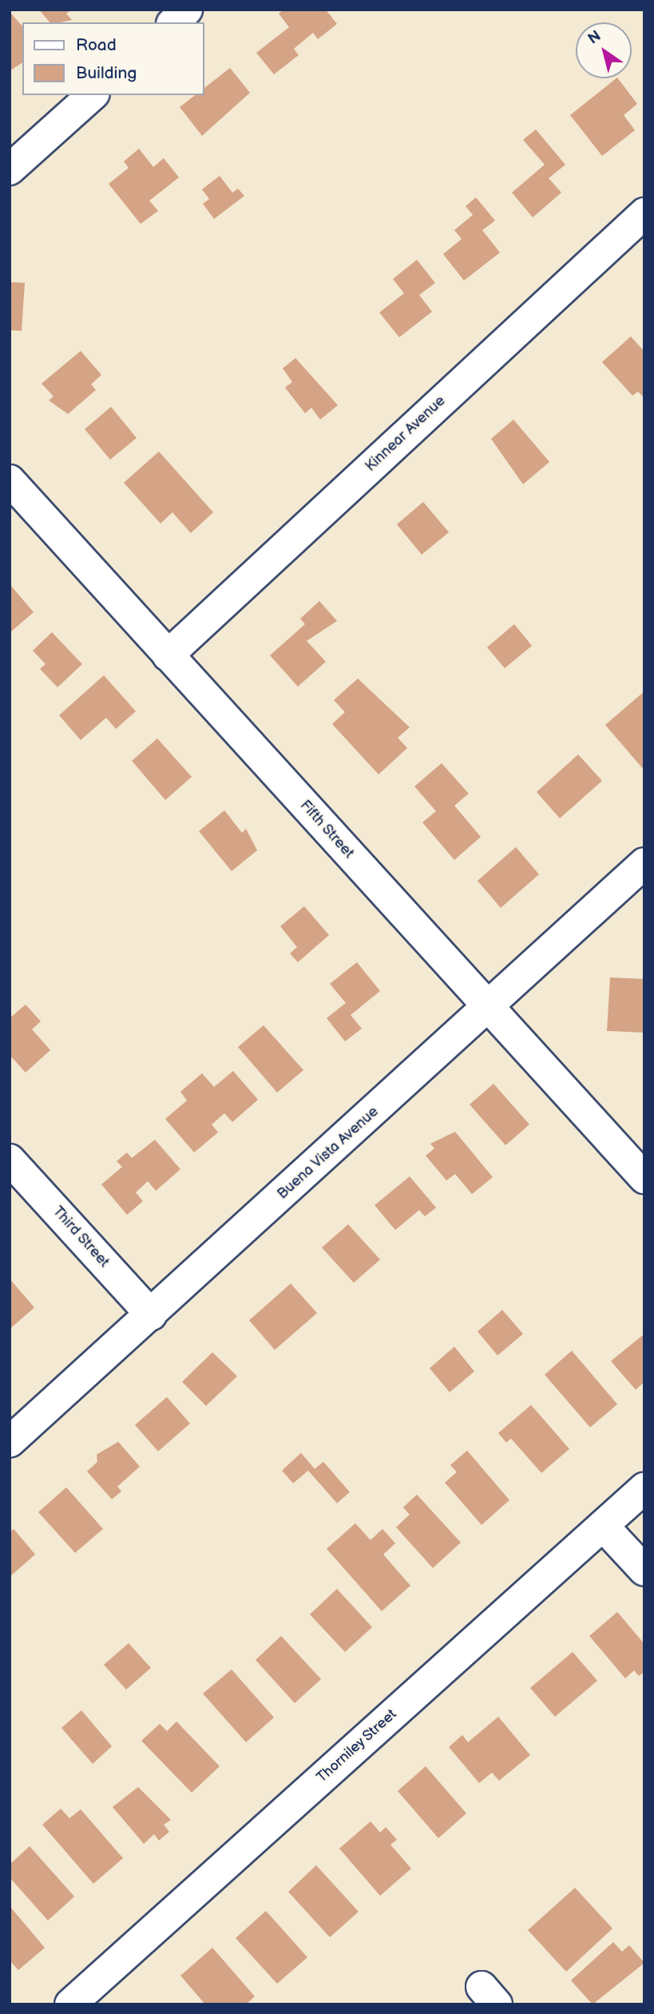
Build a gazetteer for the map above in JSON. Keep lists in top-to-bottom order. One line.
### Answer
{"streets":{"street":["Kinnear Avenue","Fifth Street","Buena Vista Avenue","Third Street","Thorniley Street"]},"crossings":[["Kinnear Avenue","Fifth Street"],["Fifth Street","Buena Vista Avenue"],["Buena Vista Avenue","Third Street"]],"legend":["Road","Building"],"north":"top left"}
